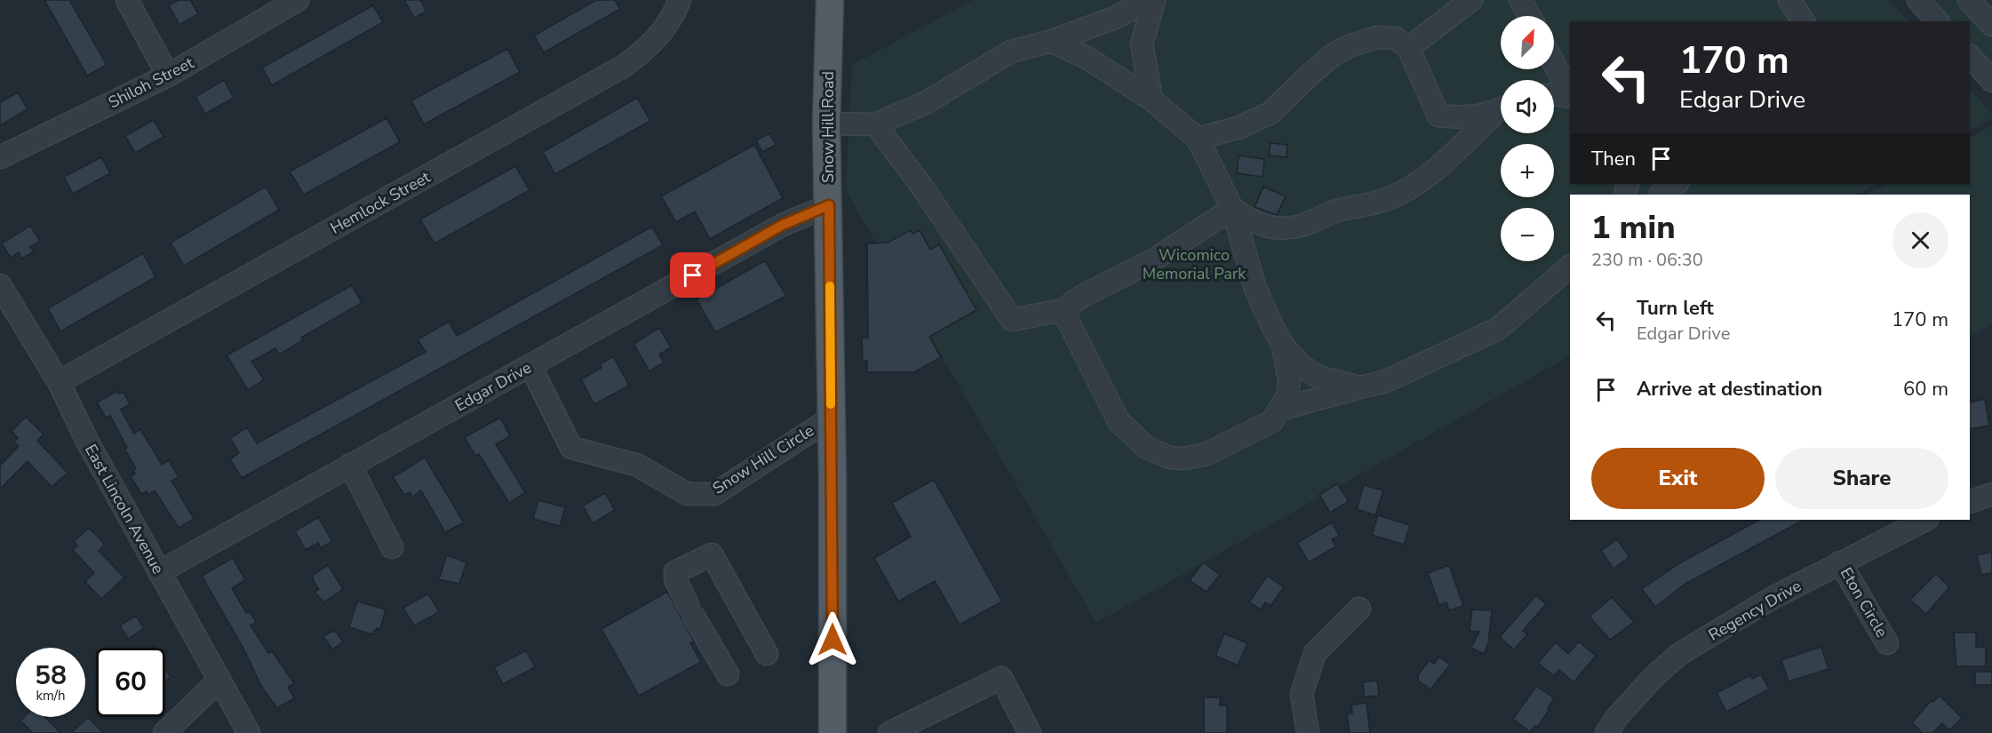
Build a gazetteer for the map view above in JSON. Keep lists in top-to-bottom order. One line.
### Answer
{"streets":{"main road":["Snow Hill Road"],"street":["Shiloh Street","Hemlock Street","Edgar Drive","Snow Hill Circle","East Lincoln Avenue","Eton Circle","Regency Drive"]},"crossings":[["Snow Hill Road","Edgar Drive"],["Snow Hill Road","Snow Hill Circle"],["Hemlock Street","East Lincoln Avenue"],["Edgar Drive","Snow Hill Circle"],["Edgar Drive","East Lincoln Avenue"],["Eton Circle","Regency Drive"]],"parks":["Wicomico Memorial Park"],"north":"top right","page":{"map_buttons":["+","−"],"turn":["170 m","Edgar Drive"],"then":"Then","heading":["1 min","230 m · 06:30"],"list":[{"name":"Turn left","note":"Edgar Drive","value":"170 m"},{"name":"Arrive at destination","value":"60 m"}],"buttons":["Exit","Share"],"speed":"58 km/h","limit":"60"}}
